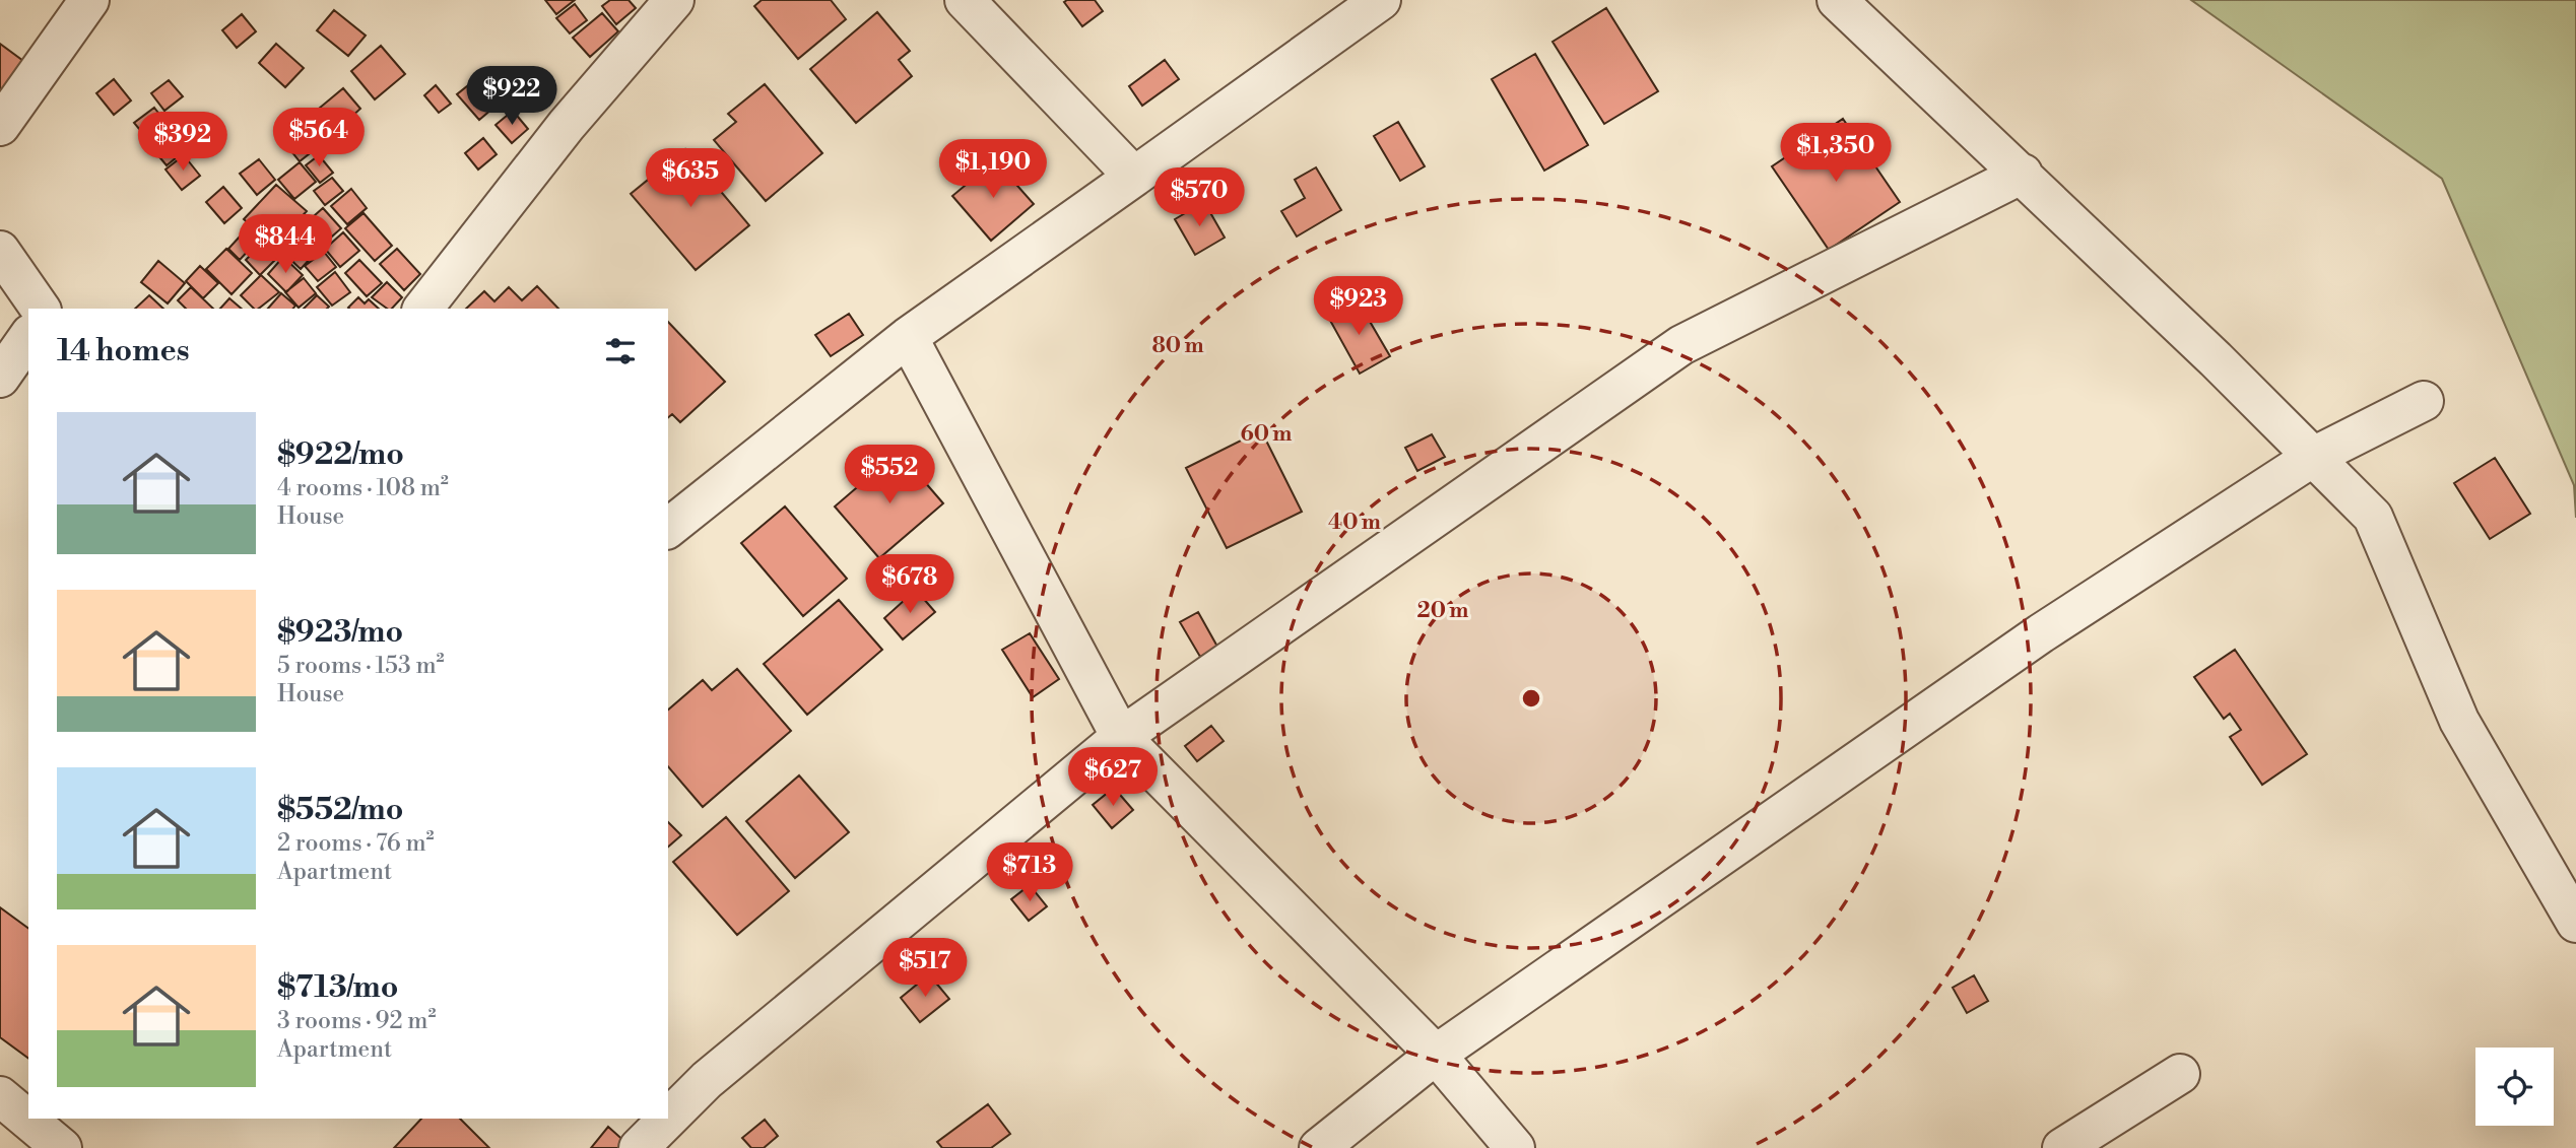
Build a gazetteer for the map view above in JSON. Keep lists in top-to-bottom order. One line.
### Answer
{"page":{"price":["$922","$564","$392","$1,350","$1,190","$635","$570","$844","$923","$552","$678","$627","$713","$517"],"heading":"14 homes","list":[{"name":"$922/mo","note":"4 rooms · 108 m² · House"},{"name":"$923/mo","note":"5 rooms · 153 m² · House"},{"name":"$552/mo","note":"2 rooms · 76 m² · Apartment"},{"name":"$713/mo","note":"3 rooms · 92 m² · Apartment"}]},"rings":["80 m","60 m","40 m","20 m"]}
